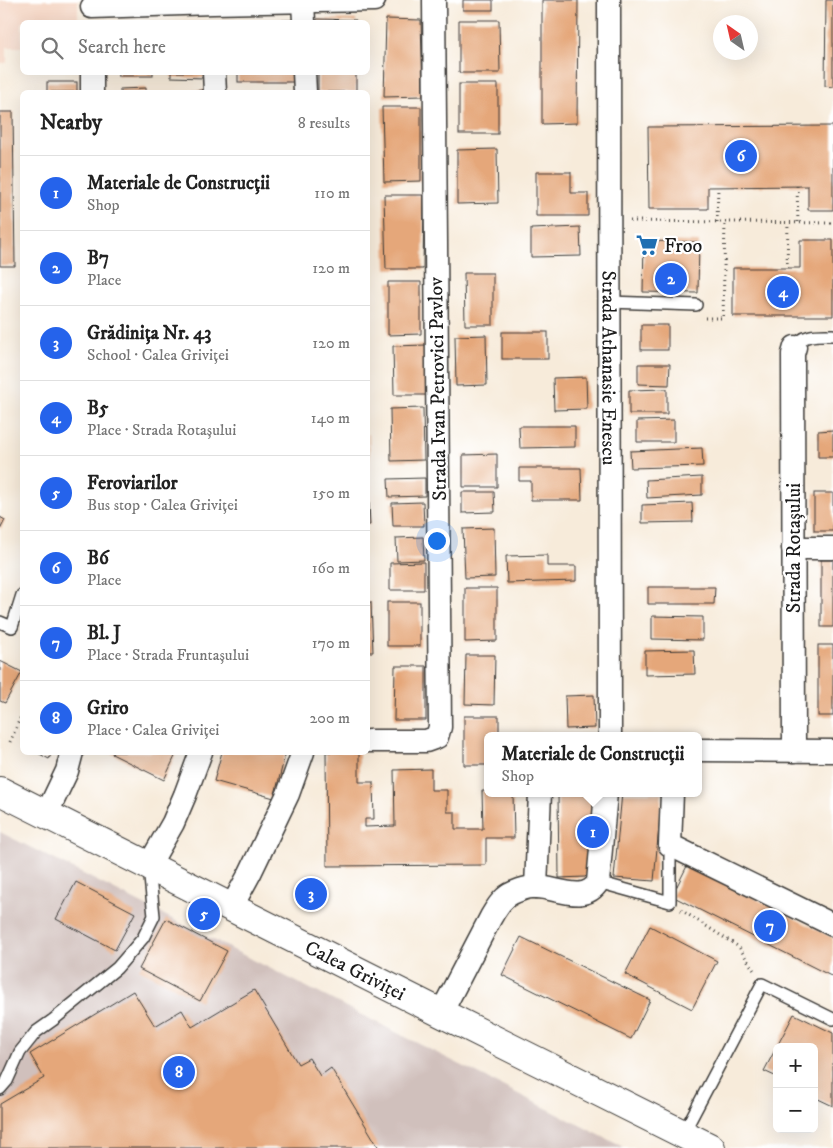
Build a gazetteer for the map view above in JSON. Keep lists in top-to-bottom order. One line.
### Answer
{"streets":{"main road":["Calea Griviței"],"street":["Strada Athanasie Enescu","Strada Ivan Petrovici Pavlov","Strada Rotașului"]},"places":{"supermarket":["Froo"]},"north":"top left","page":{"search":"Search here","heading":["Nearby","8 results"],"pins":["6","2","4","1","3","5","7","8"],"list":[{"mark":"1","name":"Materiale de Construcții","note":"Shop","value":"110 m"},{"mark":"2","name":"B7","note":"Place","value":"120 m"},{"mark":"3","name":"Grădinița Nr. 43","note":"School · Calea Griviței","value":"120 m"},{"mark":"4","name":"B5","note":"Place · Strada Rotașului","value":"140 m"},{"mark":"5","name":"Feroviarilor","note":"Bus stop · Calea Griviței","value":"150 m"},{"mark":"6","name":"B6","note":"Place","value":"160 m"},{"mark":"7","name":"Bl. J","note":"Place · Strada Fruntașului","value":"170 m"},{"mark":"8","name":"Griro","note":"Place · Calea Griviței","value":"200 m"}],"popup":["Materiale de Construcții","Shop"],"map_buttons":["+","−"]}}
